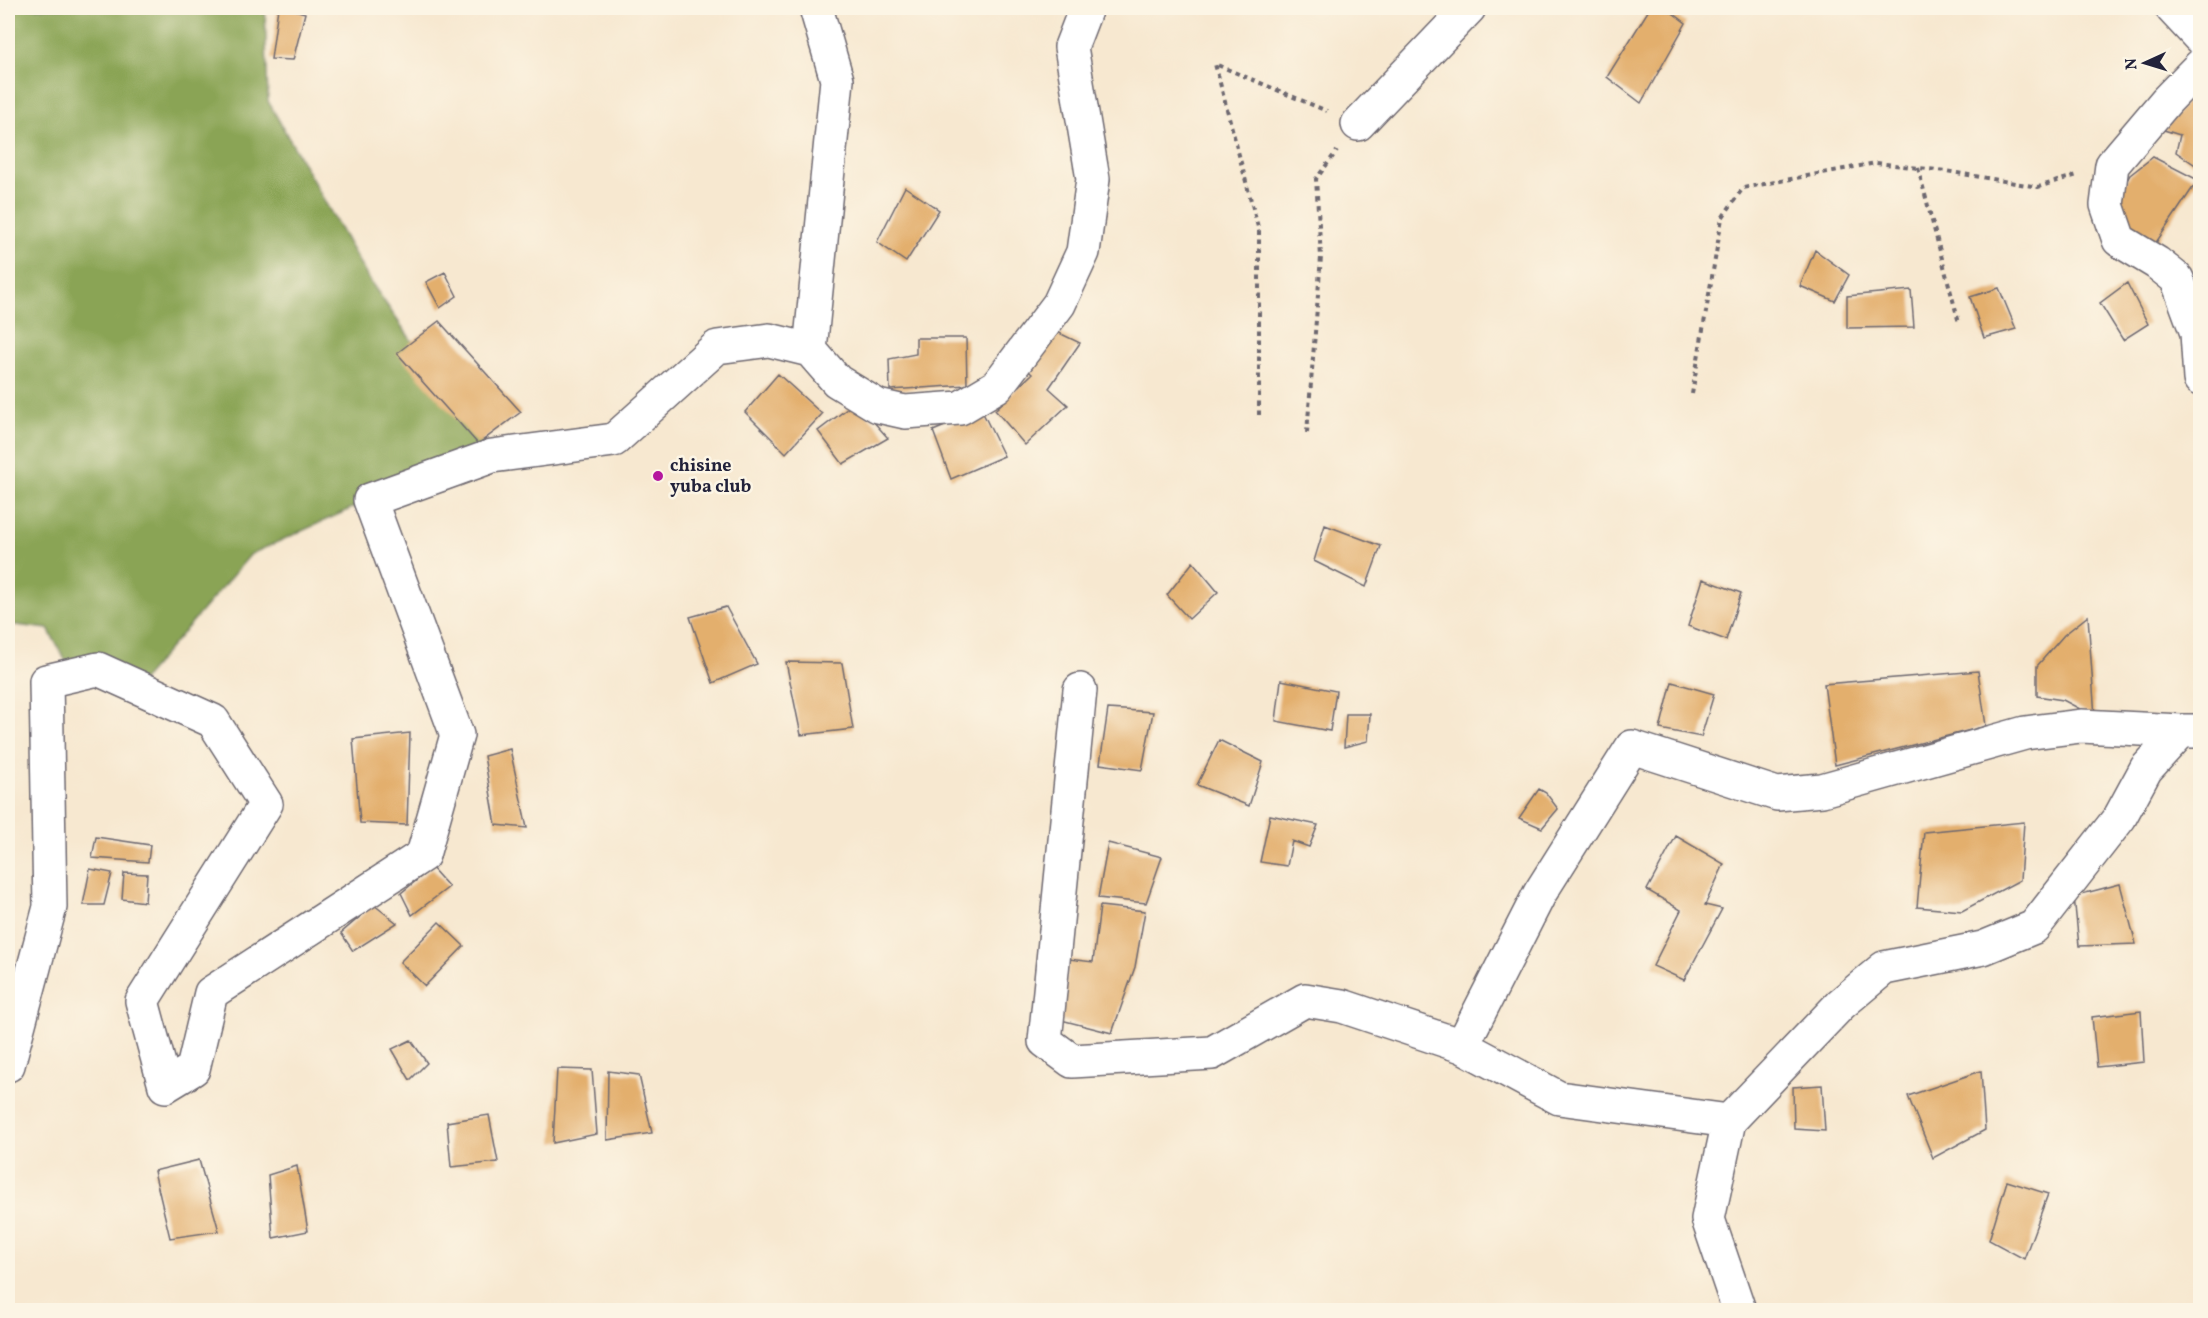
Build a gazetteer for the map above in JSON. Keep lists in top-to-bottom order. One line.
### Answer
{"places":["chisine yuba club"],"north":"left"}
